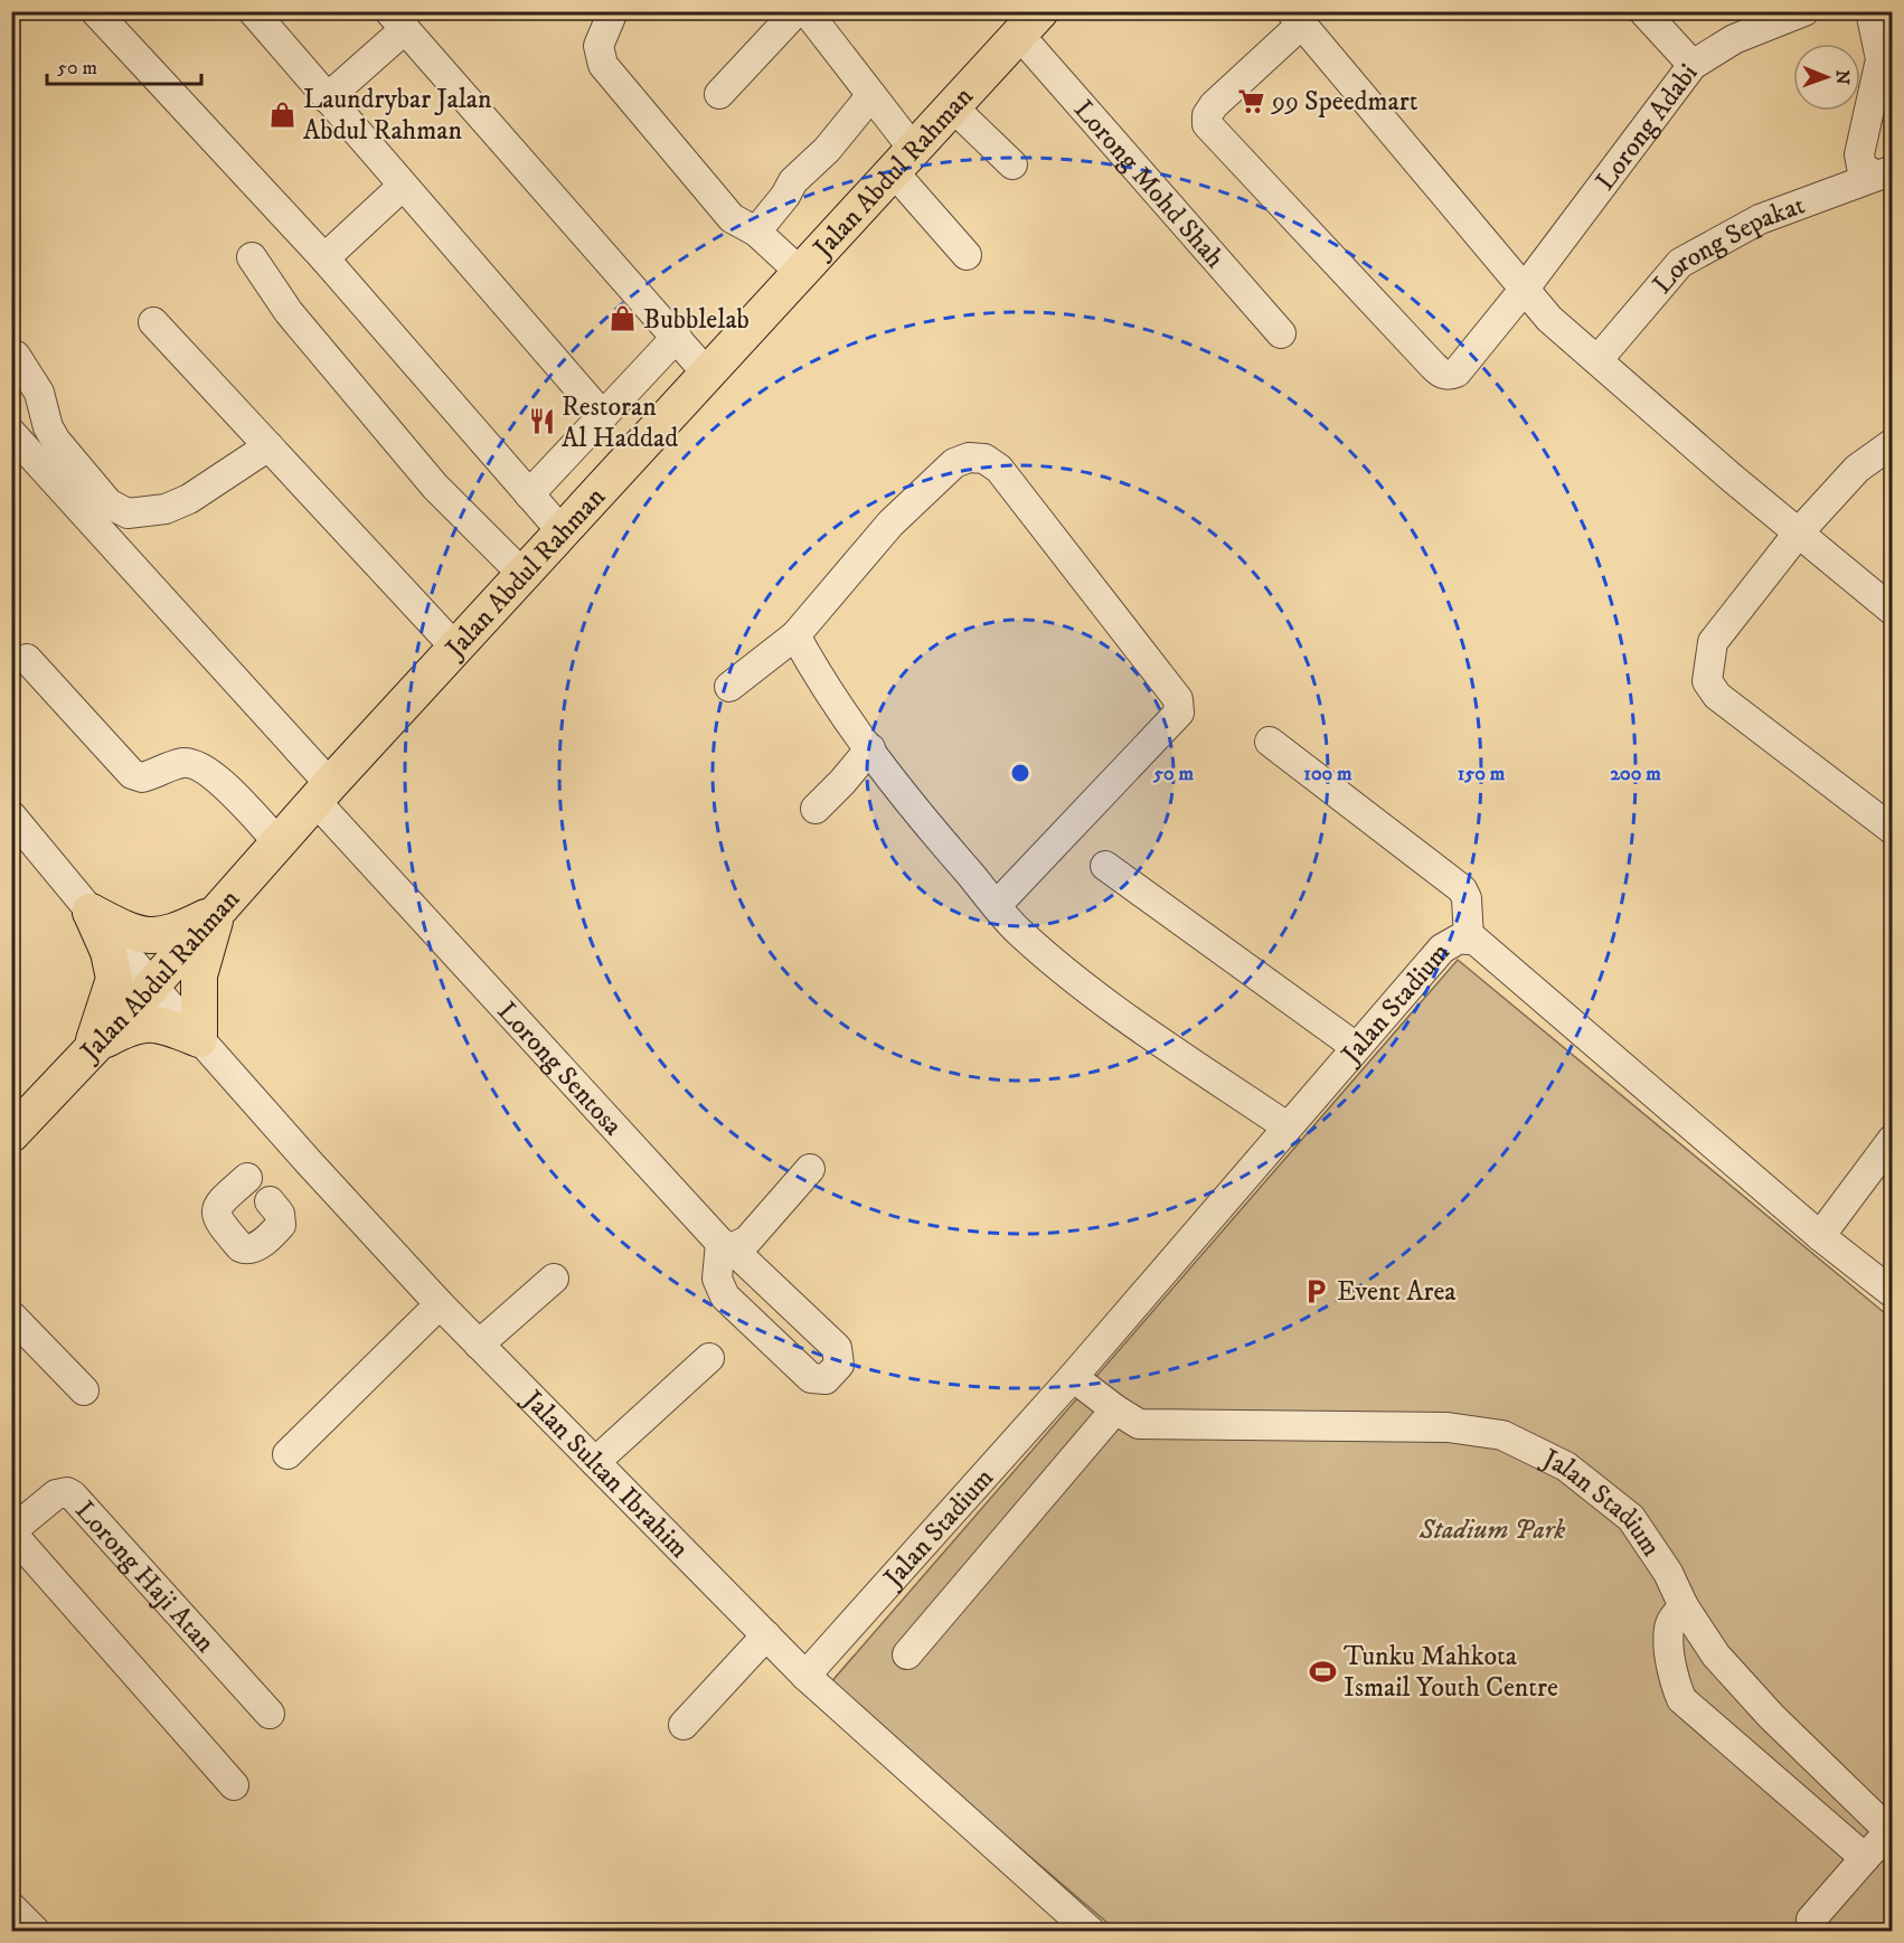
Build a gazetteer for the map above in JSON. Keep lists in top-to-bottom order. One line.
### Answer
{"streets":{"main road":["Jalan Abdul Rahman"],"street":["Lorong Adabi","Lorong Mohd Shah","Lorong Sepakat","Jalan Stadium","Lorong Sentosa","Jalan Sultan Ibrahim","Lorong Haji Atan"]},"crossings":[["Jalan Abdul Rahman","Lorong Mohd Shah"],["Jalan Abdul Rahman","Lorong Sentosa"],["Jalan Abdul Rahman","Jalan Sultan Ibrahim"],["Jalan Stadium","Jalan Sultan Ibrahim"]],"parks":["Stadium Park"],"places":{"supermarket":["99 Speedmart"],"shop":["Laundrybar Jalan Abdul Rahman","Bubblelab"],"restaurant":["Restoran Al Haddad"],"parking":["Event Area"],"sports":["Tunku Mahkota Ismail Youth Centre"]},"scale_bar":"50 m","north":"right","rings":["50 m","100 m","150 m","200 m"]}
